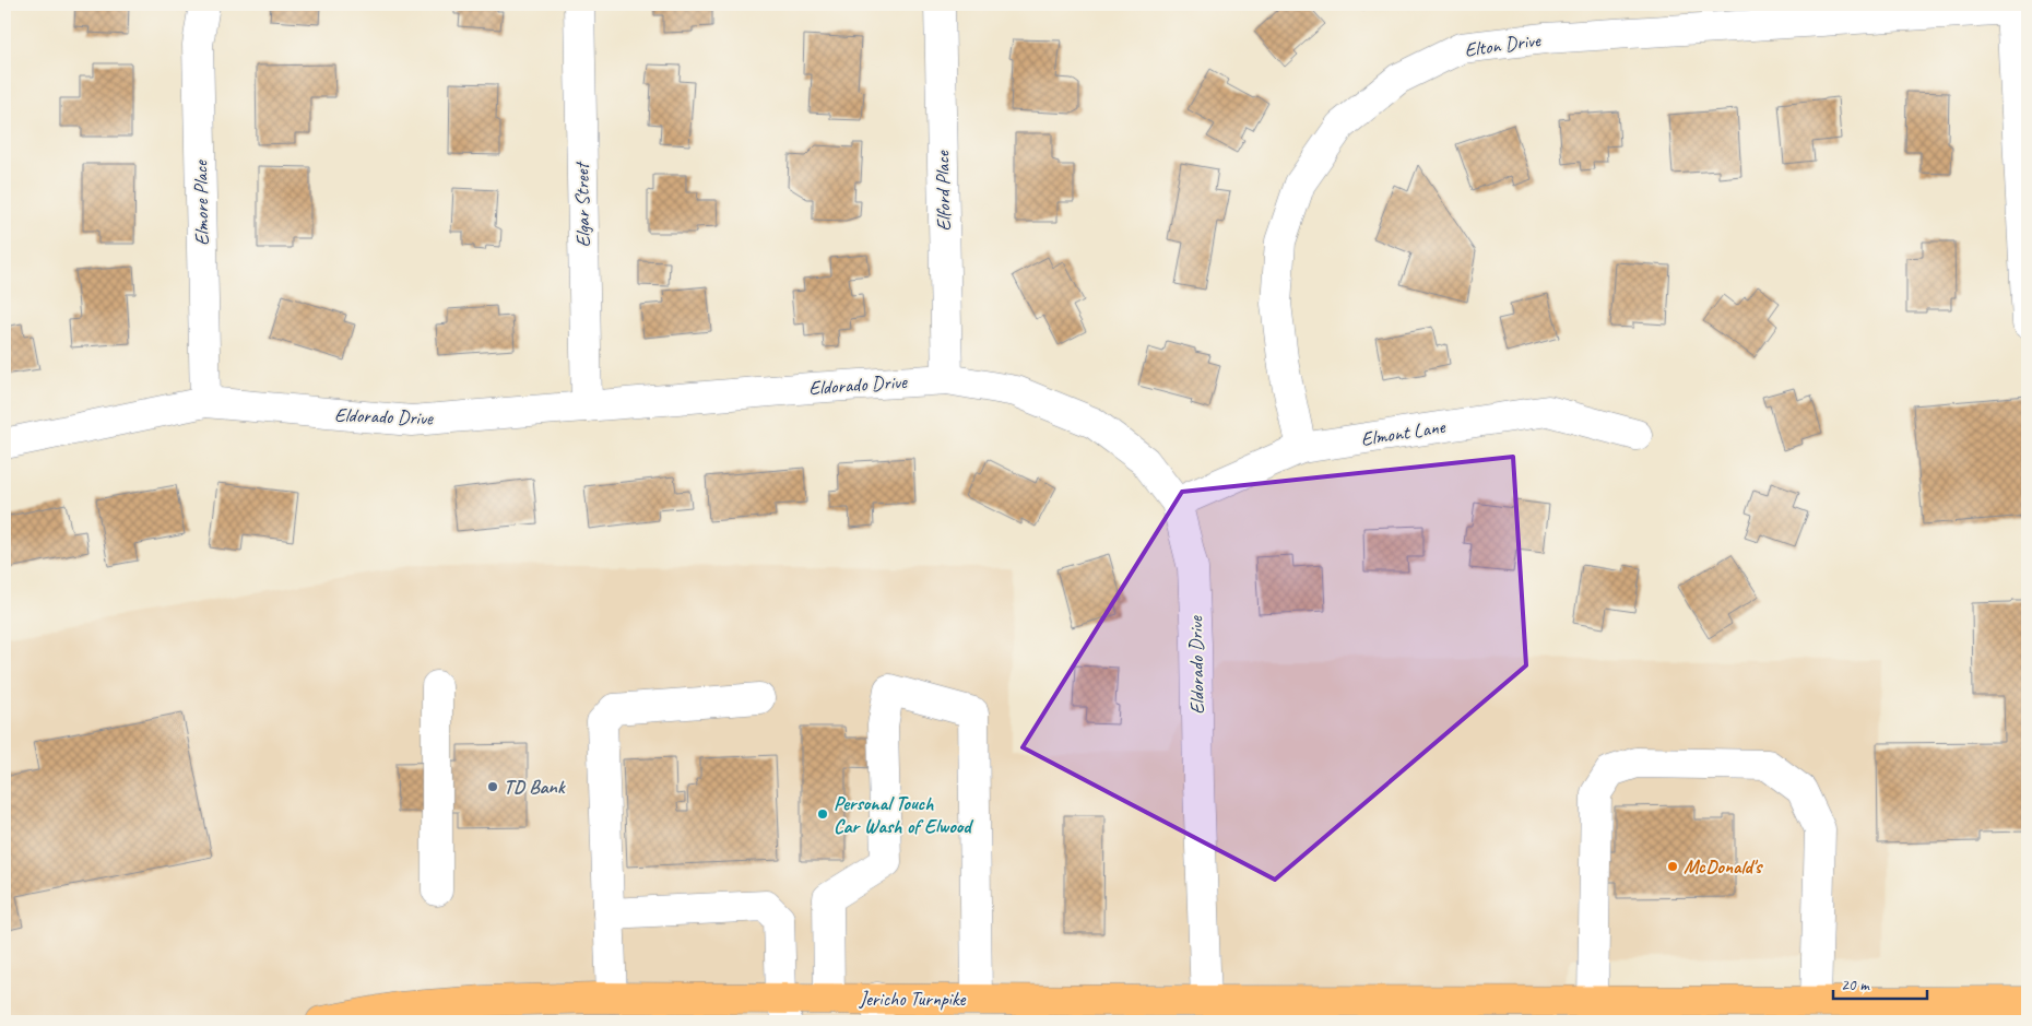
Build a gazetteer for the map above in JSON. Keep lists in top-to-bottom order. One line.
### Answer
{"streets":{"main road":["Jericho Turnpike"],"street":["Elton Drive","Elford Place","Elmore Place","Elgar Street","Eldorado Drive","Elmont Lane"]},"crossings":[["Elton Drive","Elmont Lane"],["Elford Place","Eldorado Drive"],["Elmore Place","Eldorado Drive"],["Elgar Street","Eldorado Drive"],["Eldorado Drive","Elmont Lane"],["Eldorado Drive","Jericho Turnpike"]],"places":["TD Bank","Personal Touch Car Wash of Elwood","McDonald's"],"scale_bar":"20 m"}
